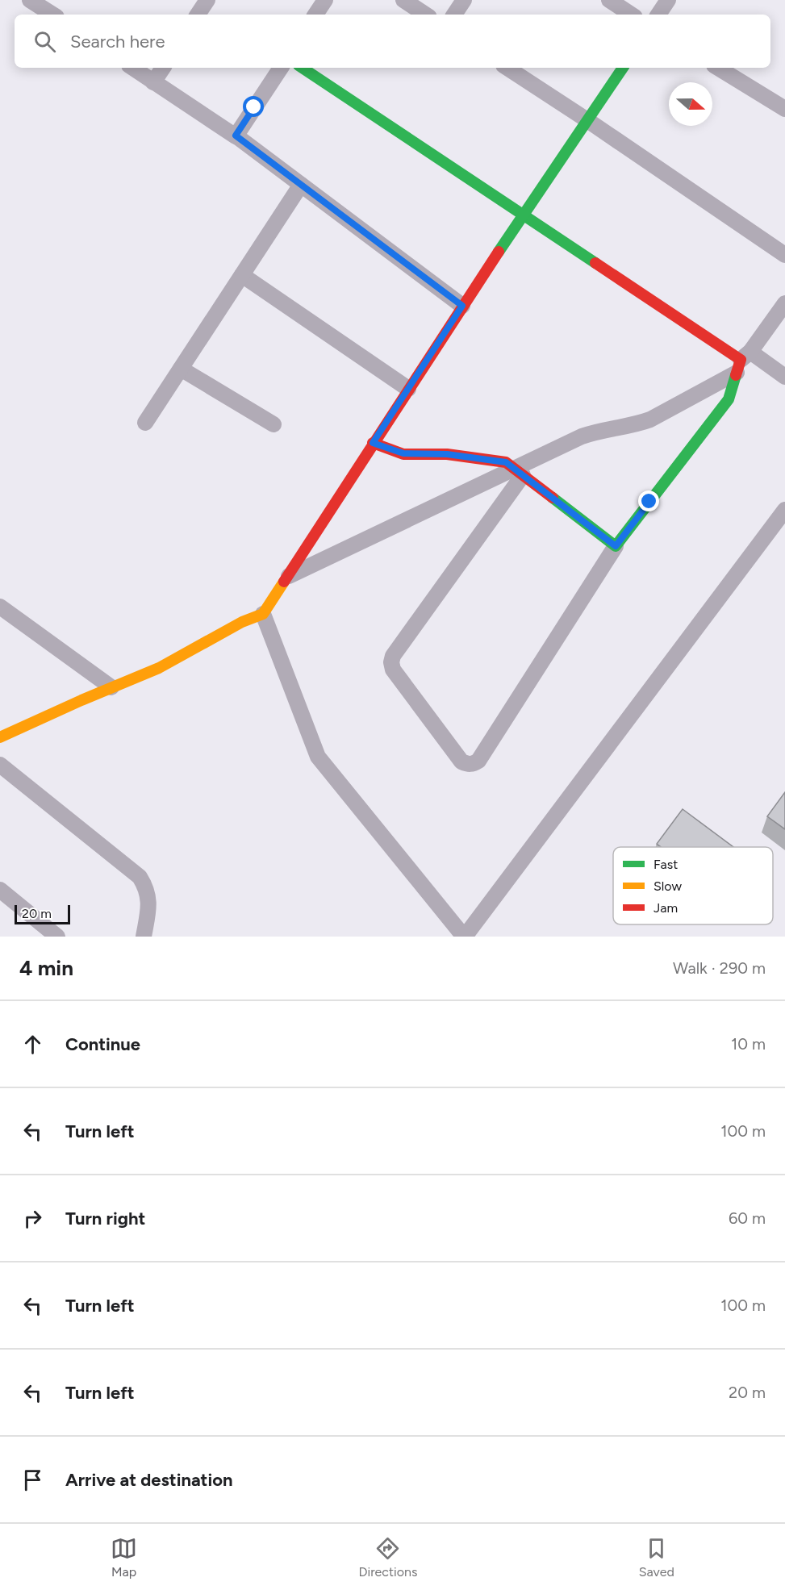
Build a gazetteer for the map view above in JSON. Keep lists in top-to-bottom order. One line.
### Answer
{"legend":["Fast","Slow","Jam"],"scale_bar":"20 m","north":"right","page":{"search":"Search here","scale":"20 m","heading":["4 min","Walk · 290 m"],"list":[["Continue","10 m"],["Turn left","100 m"],["Turn right","60 m"],["Turn left","100 m"],["Turn left","20 m"],"Arrive at destination"],"nav":["Map","Directions","Saved"]}}
